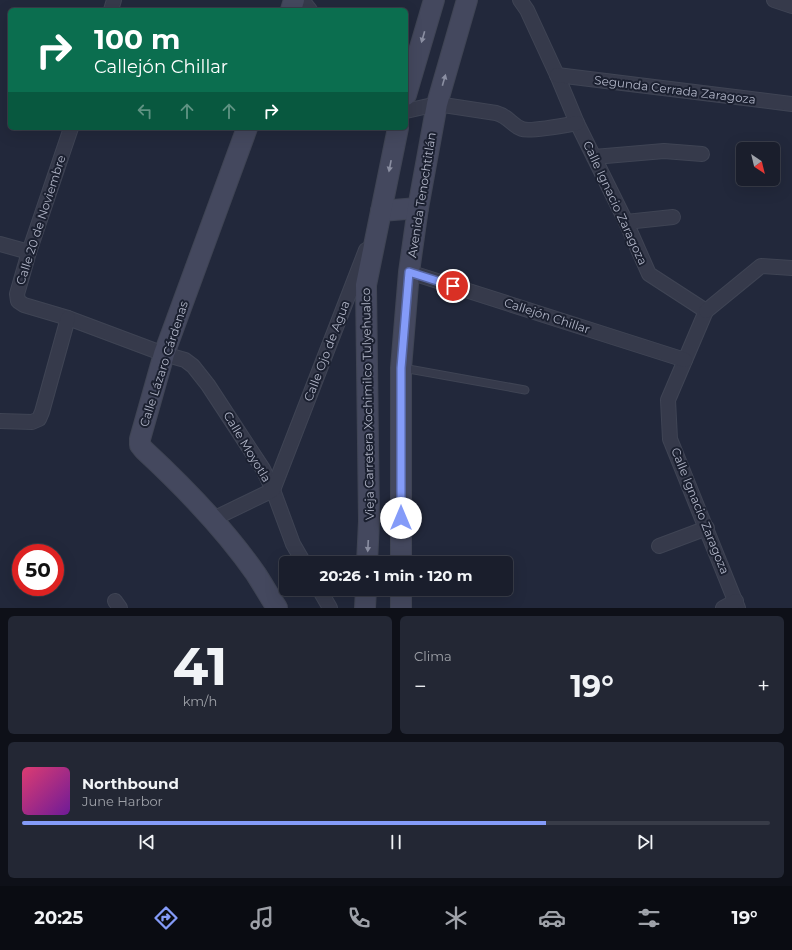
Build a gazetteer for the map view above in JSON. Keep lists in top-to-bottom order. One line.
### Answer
{"streets":{"main road":["Avenida Tenochtitlán","Calle Lázaro Cárdenas","Vieja Carretera Xochimilco Tulyehualco"],"street":["Segunda Cerrada Zaragoza","Calle Ignacio Zaragoza","Calle 20 de Noviembre","Callejón Chillar","Calle Ojo de Agua","Calle Moyotla"]},"crossings":[["Segunda Cerrada Zaragoza","Calle Ignacio Zaragoza"],["Avenida Tenochtitlán","Callejón Chillar"],["Calle Ignacio Zaragoza","Callejón Chillar"],["Calle 20 de Noviembre","Calle Lázaro Cárdenas"],["Calle 20 de Noviembre","Calle Moyotla"],["Calle Ojo de Agua","Vieja Carretera Xochimilco Tulyehualco"],["Calle Ojo de Agua","Calle Moyotla"],["Calle Lázaro Cárdenas","Calle Moyotla"]],"one_way":["Vieja Carretera Xochimilco Tulyehualco"],"north":"bottom right","page":{"turn":["100 m","Callejón Chillar"],"limit":"50","trip":"20:26 · 1 min · 120 m","tile":[["41","km/h"],"Clima"],"heat":["−","19°","+"],"song":["Northbound","June Harbor"],"tabs":["20:25","19°"]}}
